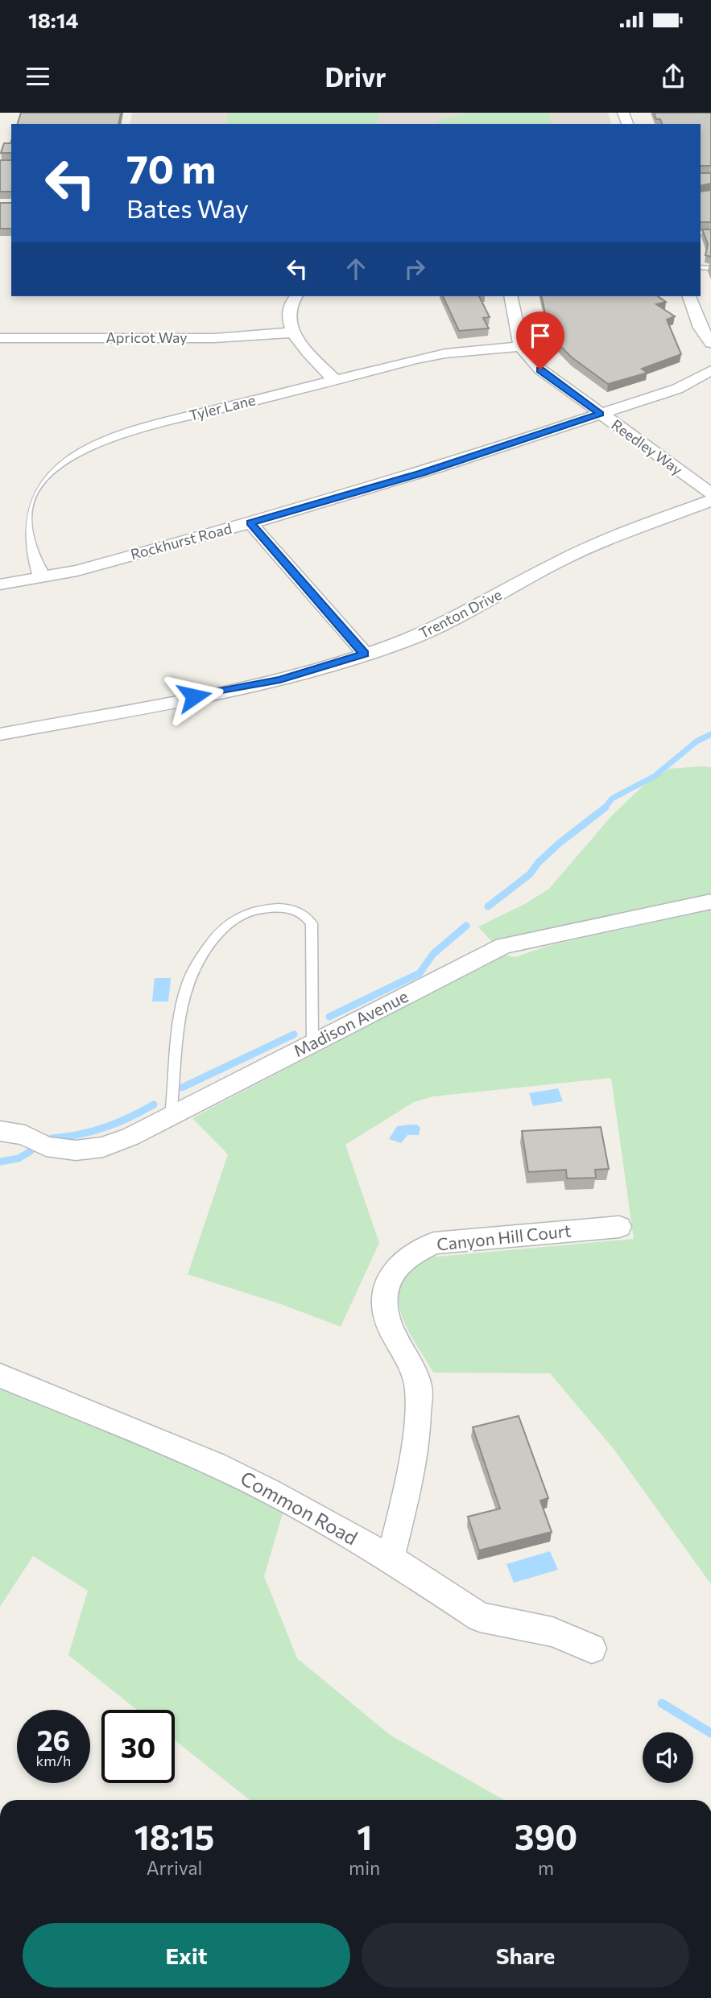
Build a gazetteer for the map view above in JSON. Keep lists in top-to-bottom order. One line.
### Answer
{"streets":{"street":["Apricot Way","Tyler Lane","Reedley Way","Rockhurst Road","Trenton Drive","Madison Avenue","Canyon Hill Court","Common Road"]},"crossings":[["Tyler Lane","Reedley Way"],["Tyler Lane","Rockhurst Road"],["Reedley Way","Rockhurst Road"],["Canyon Hill Court","Common Road"]],"page":{"status":"18:14","header":"Drivr","turn":["70 m","Bates Way"],"speed":"26 km/h","limit":"30","eta":["18:15","Arrival","1","min","390","m"],"buttons":["Exit","Share"]}}
